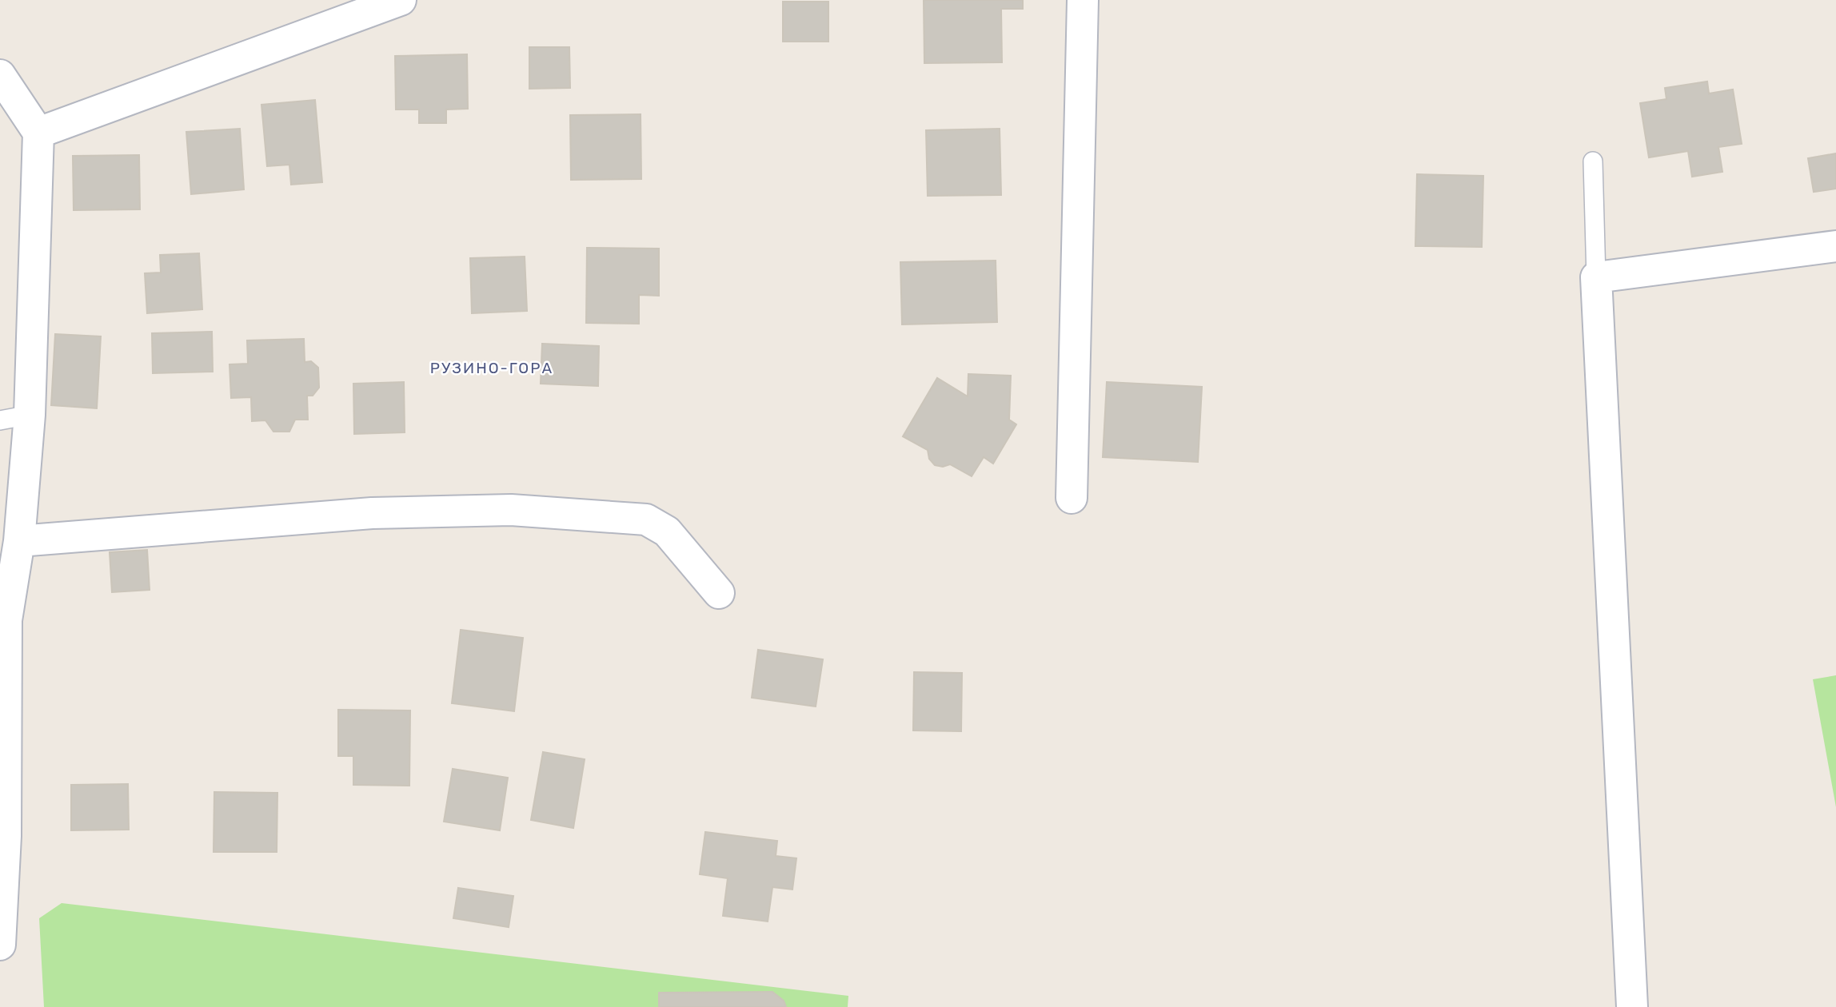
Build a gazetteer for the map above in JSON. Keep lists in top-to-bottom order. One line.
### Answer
{"districts":["РУЗИНО-ГОРА"]}
